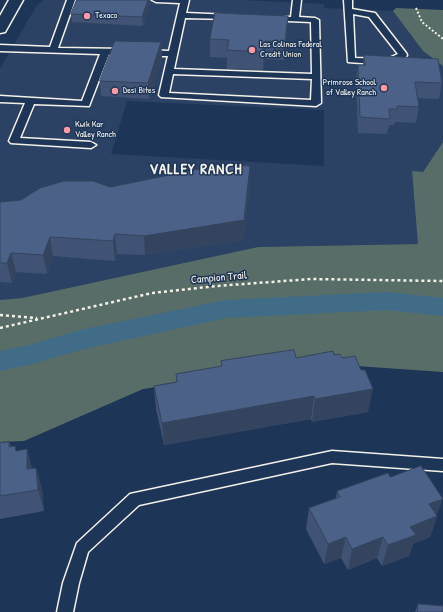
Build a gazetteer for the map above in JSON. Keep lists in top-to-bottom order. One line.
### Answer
{"streets":{"path":["Campion Trail"]},"districts":["VALLEY RANCH"],"places":["Texaco","Las Colinas Federal Credit Union","Primrose School of Valley Ranch","Desi Bites","Kwik Kar Valley Ranch"]}
